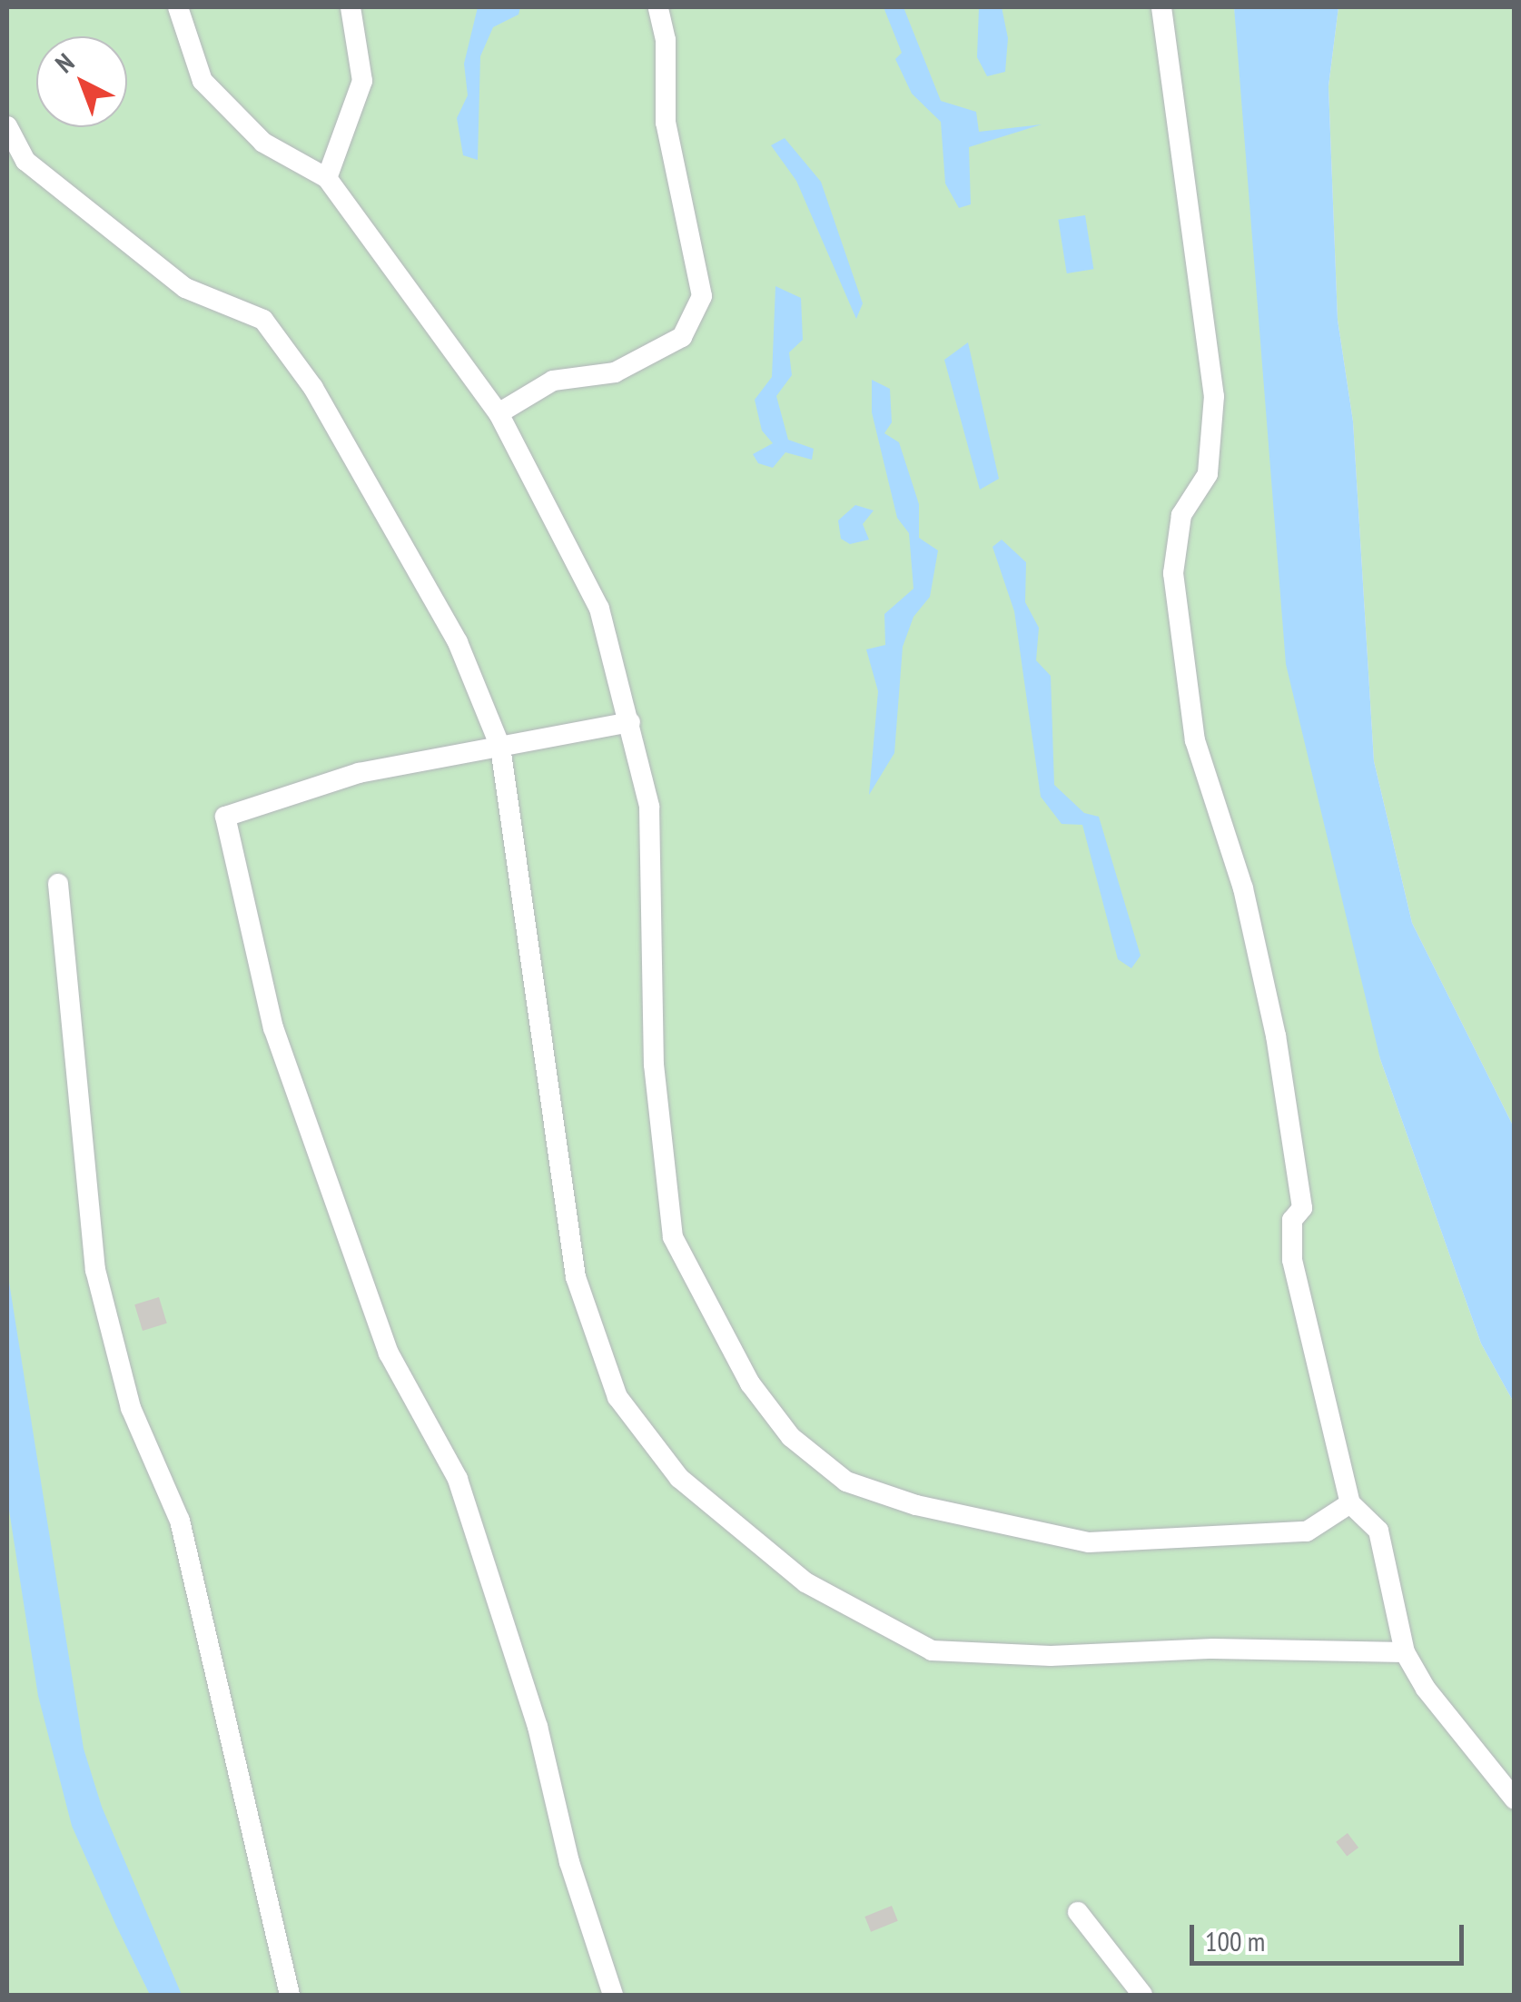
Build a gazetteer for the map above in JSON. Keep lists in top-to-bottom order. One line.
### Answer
{"scale_bar":"100 m","north":"top left"}
